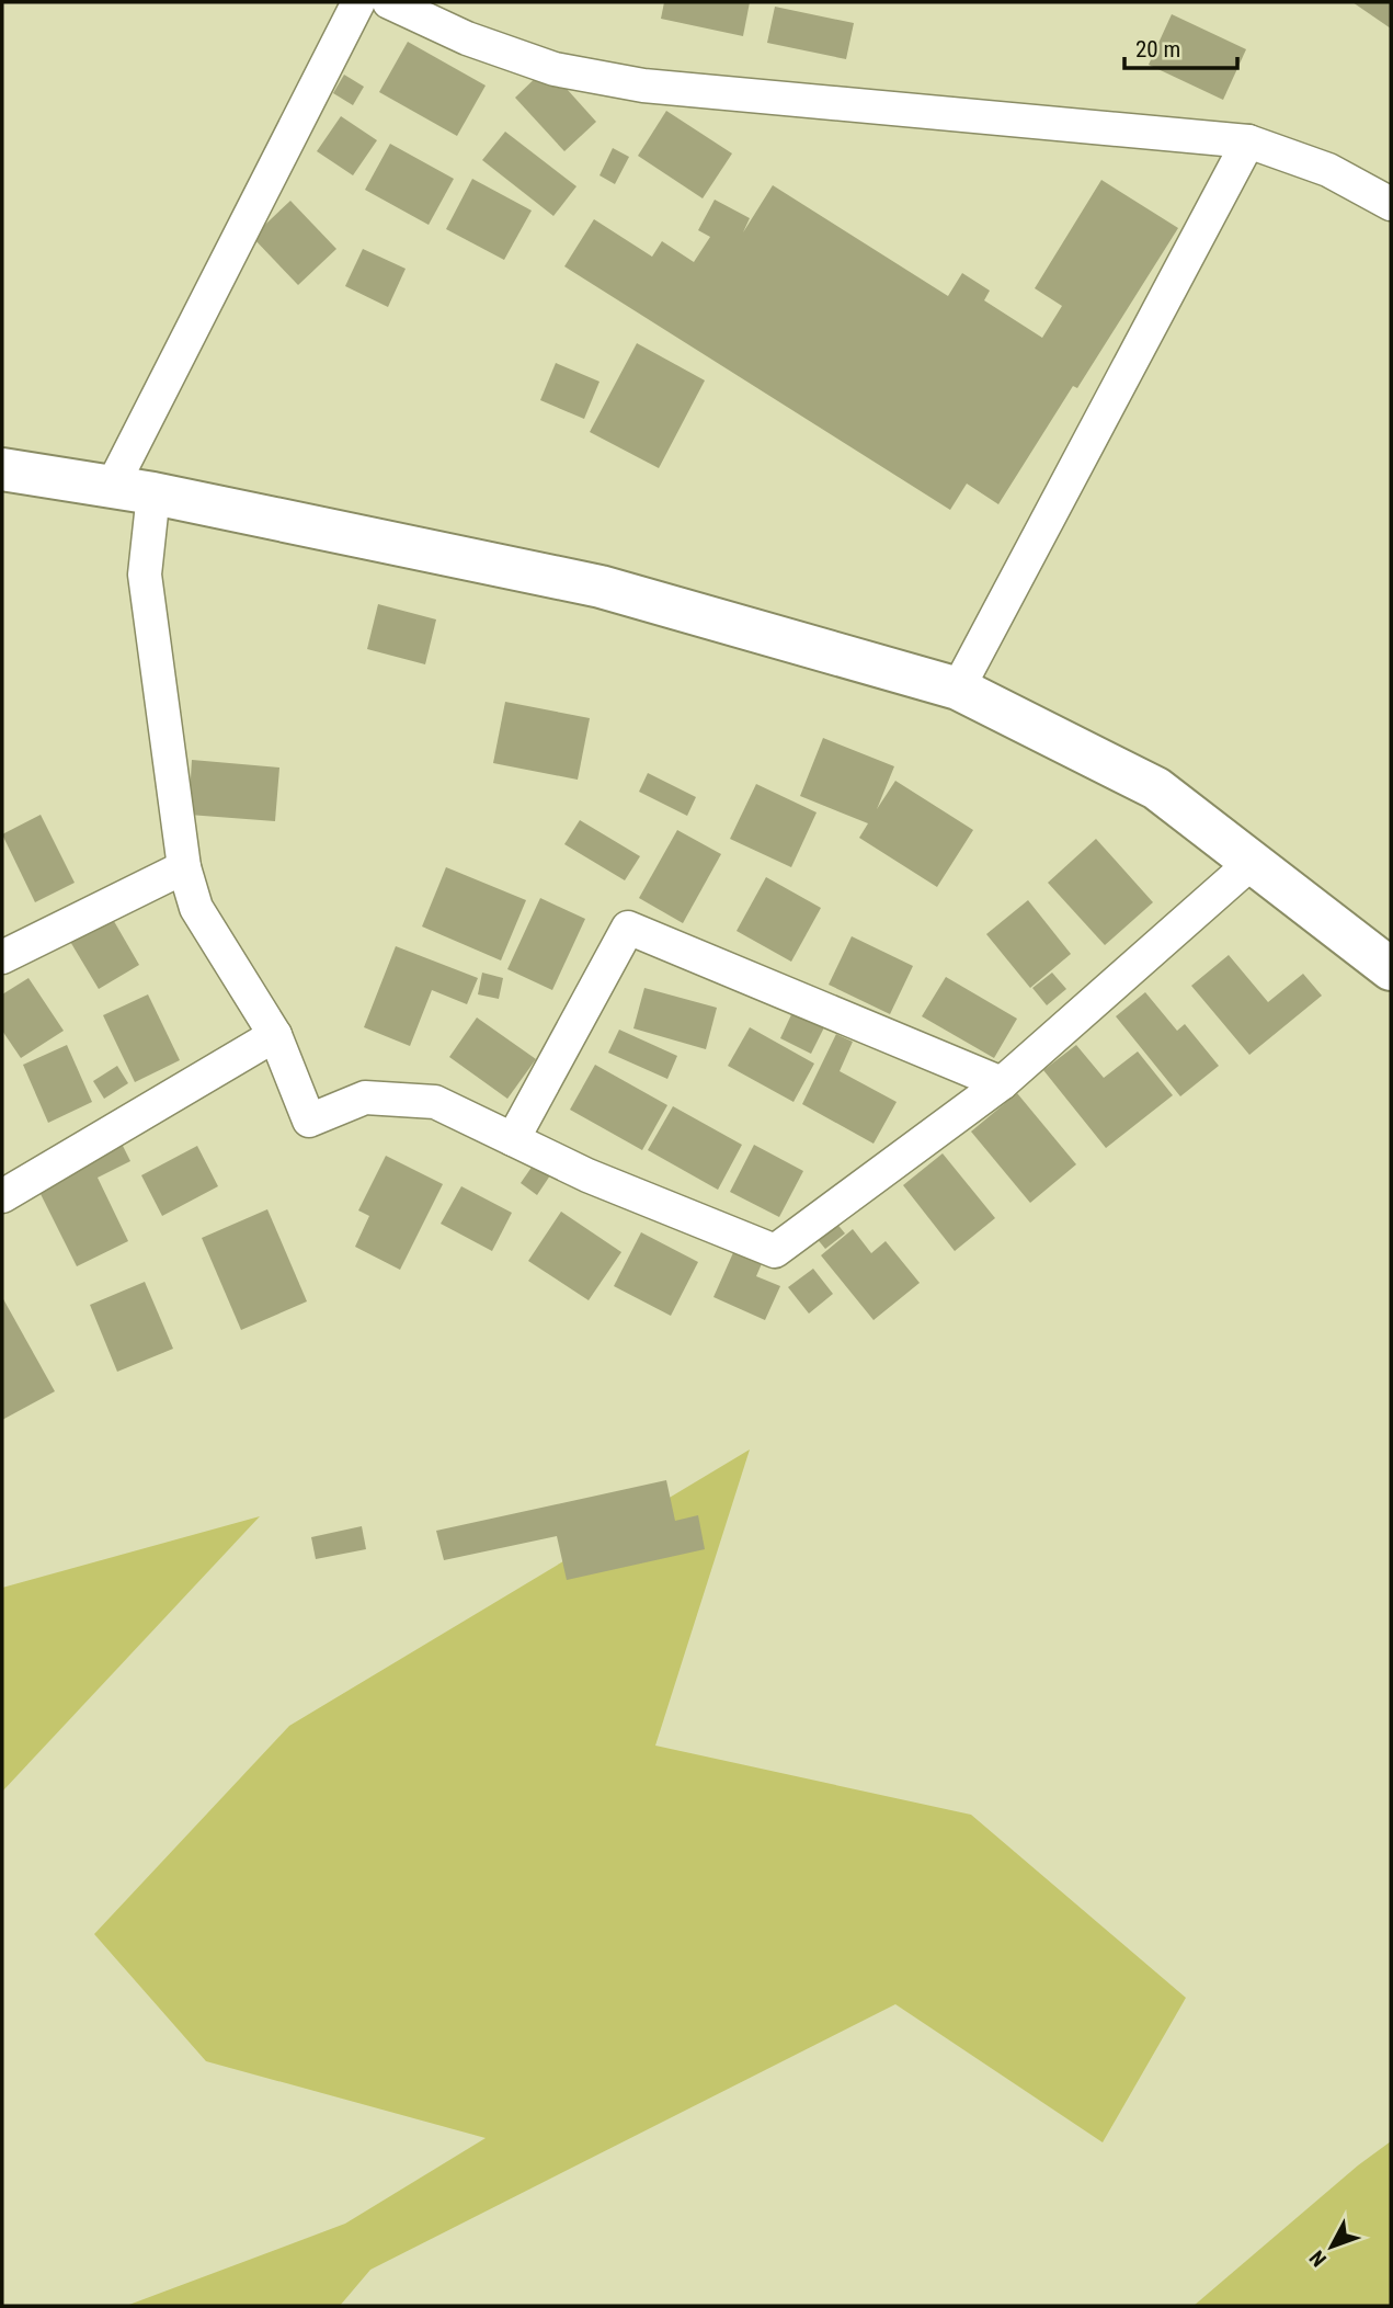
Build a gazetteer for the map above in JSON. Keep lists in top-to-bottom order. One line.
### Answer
{"scale_bar":"20 m","north":"bottom left"}
